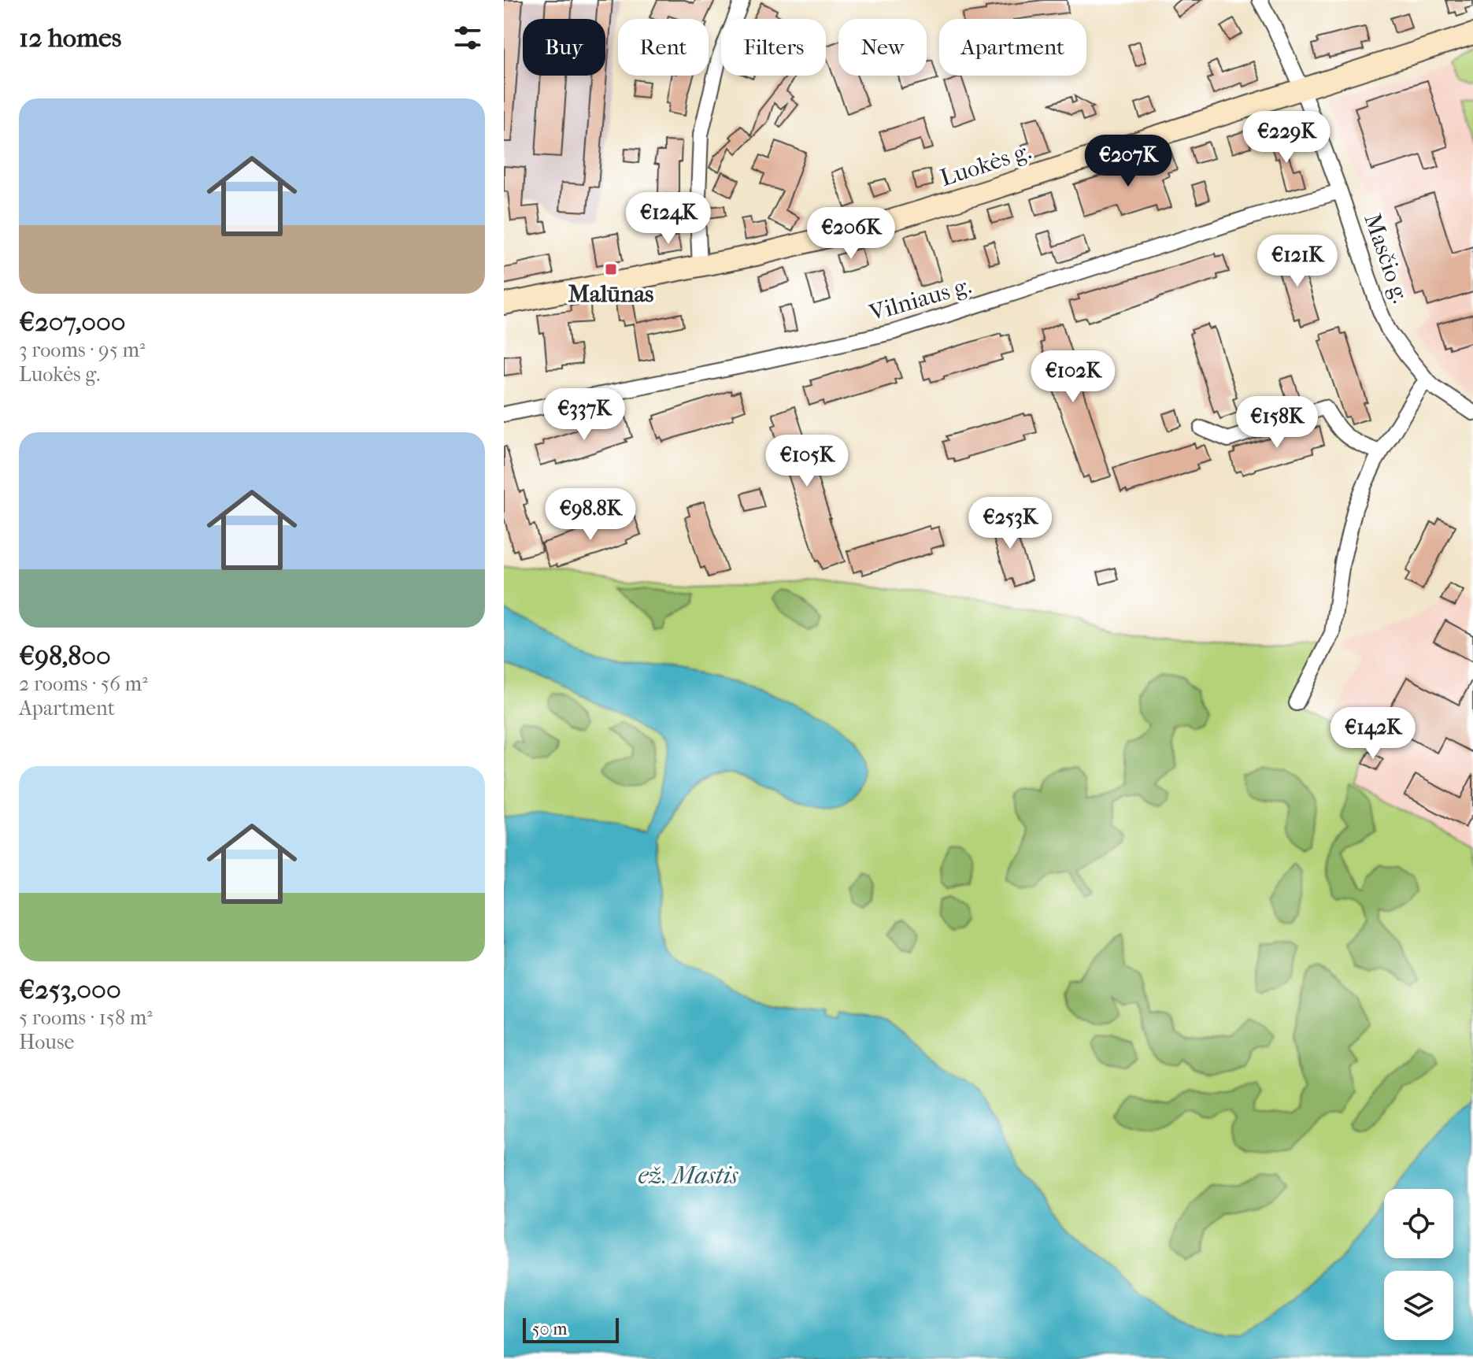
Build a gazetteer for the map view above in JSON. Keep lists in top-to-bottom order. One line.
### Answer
{"streets":{"main road":["Luokės g."],"street":["Masčio g.","Vilniaus g."]},"crossings":[["Luokės g.","Masčio g."],["Masčio g.","Vilniaus g."]],"water":["ež. Mastis"],"places":{"transit":["Malūnas"]},"scale_bar":"50 m","page":{"heading":"12 homes","chip":["Buy","Rent","Filters","New","Apartment"],"list":[{"name":"€207,000","note":"3 rooms · 95 m² · Luokės g."},{"name":"€98,800","note":"2 rooms · 56 m² · Apartment"},{"name":"€253,000","note":"5 rooms · 158 m² · House"}],"price":["€229K","€207K","€124K","€206K","€121K","€102K","€337K","€158K","€105K","€98.8K","€253K","€142K"],"scale":"50 m"}}
